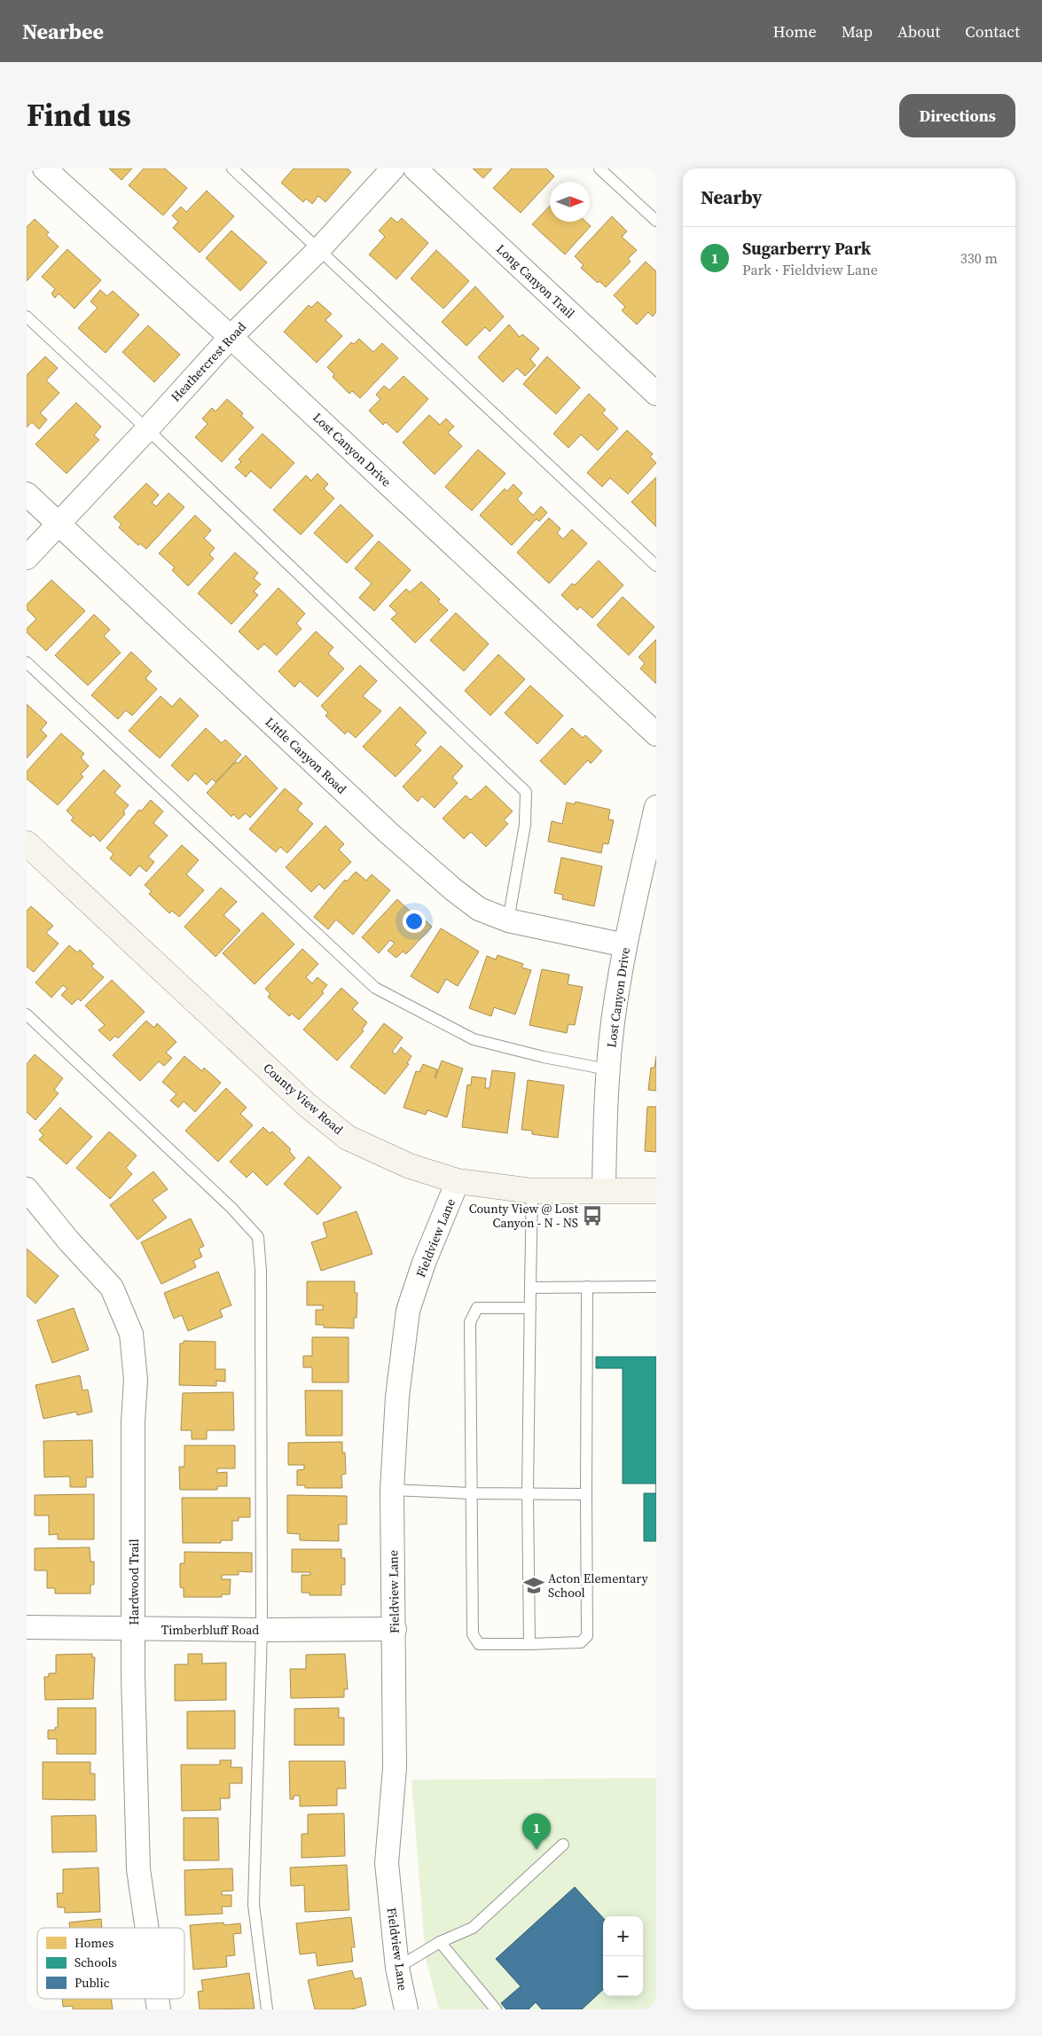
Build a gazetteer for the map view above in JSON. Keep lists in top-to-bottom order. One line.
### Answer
{"streets":{"street":["Long Canyon Trail","Heathercrest Road","Lost Canyon Drive","Little Canyon Road","County View Road","Fieldview Lane","Hardwood Trail","Timberbluff Road"]},"crossings":[["Heathercrest Road","Lost Canyon Drive"],["Heathercrest Road","Little Canyon Road"],["Lost Canyon Drive","Little Canyon Road"],["Lost Canyon Drive","County View Road"],["County View Road","Fieldview Lane"],["Fieldview Lane","Timberbluff Road"],["Hardwood Trail","Timberbluff Road"]],"places":{"bus stop":["County View @ Lost Canyon - N - NS"],"school or university":["Acton Elementary School"]},"legend":["Homes","Schools","Public"],"north":"right","page":{"header":"Nearbee","nav":["Home","Map","About","Contact"],"title":"Find us","buttons":"Directions","heading":"Nearby","list":[{"mark":"1","name":"Sugarberry Park","note":"Park · Fieldview Lane","value":"330 m"}],"pins":"1","map_buttons":["+","−"]}}
